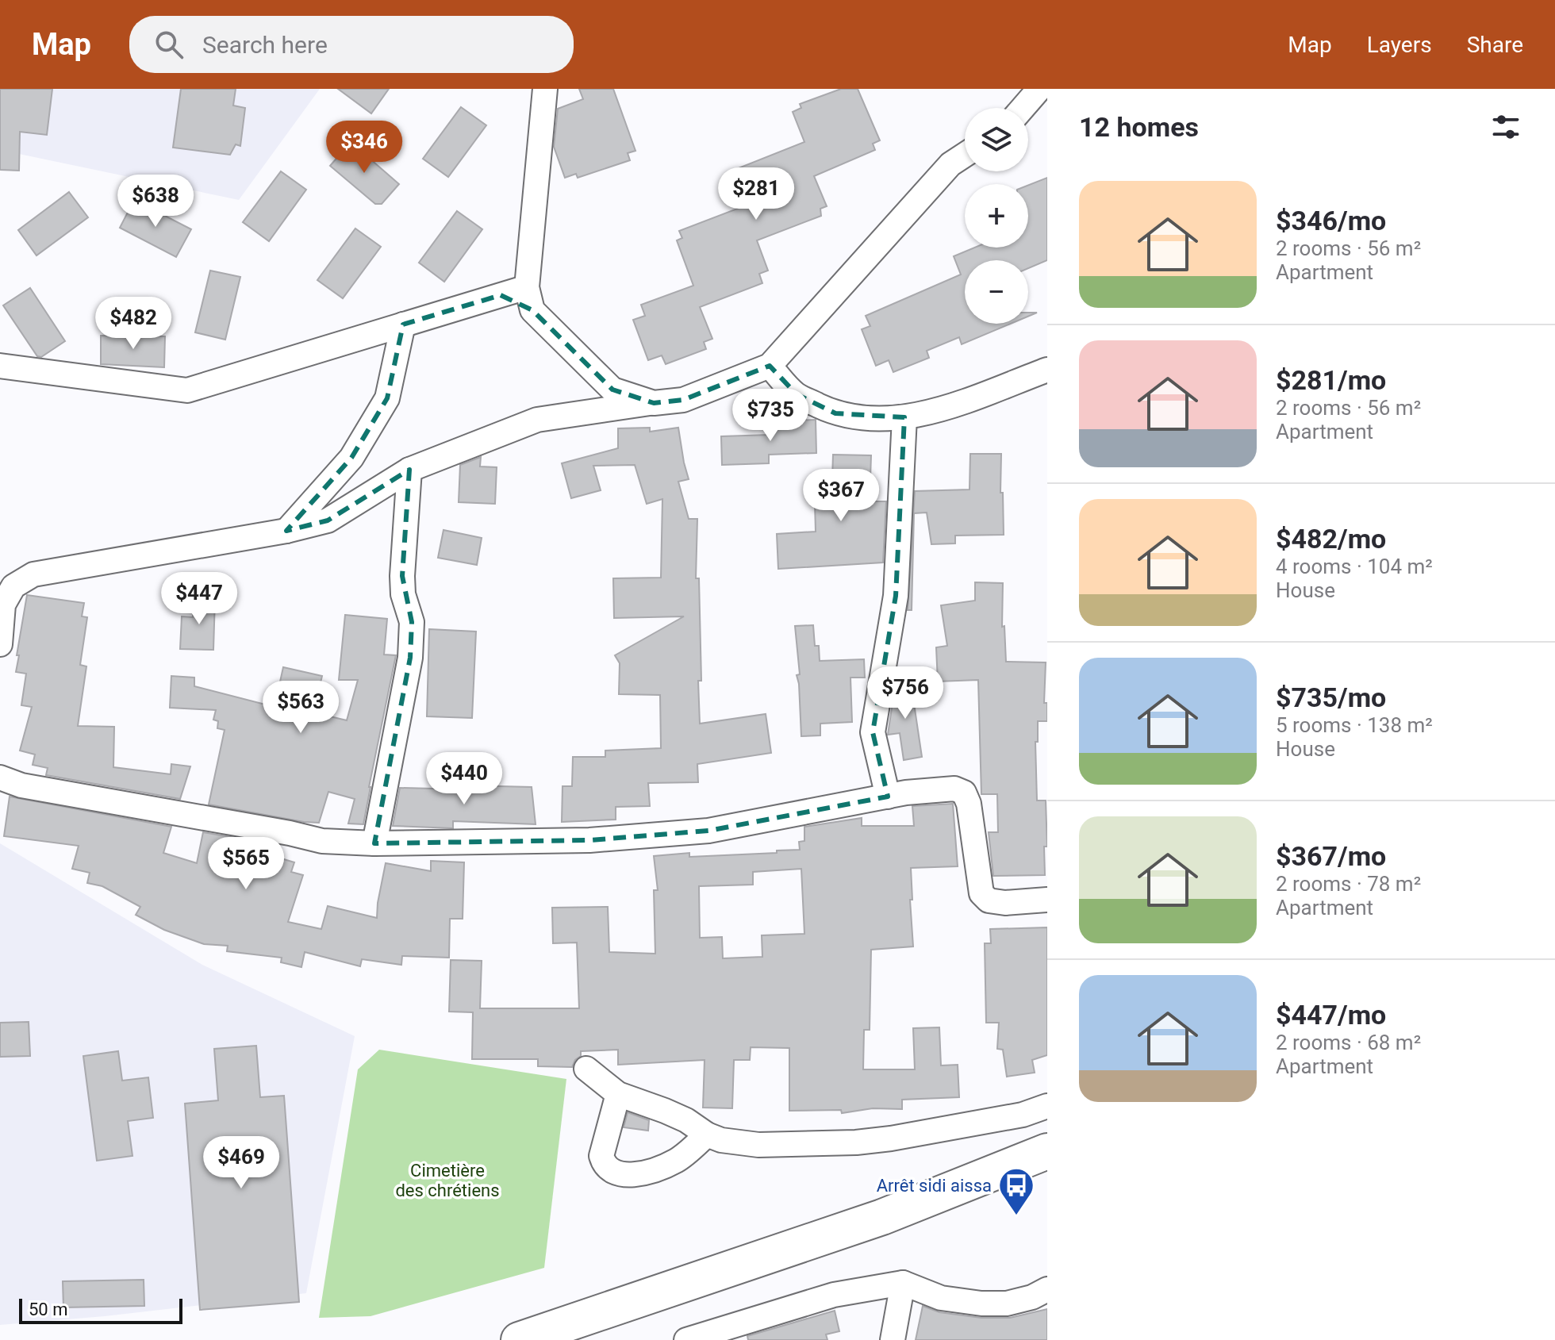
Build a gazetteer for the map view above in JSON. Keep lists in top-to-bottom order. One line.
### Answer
{"parks":["Cimetière des chrétiens"],"places":{"bus stop":["Arrêt sidi aissa"]},"scale_bar":"50 m","page":{"header":"Map","search":"Search here","nav":["Map","Layers","Share"],"heading":"12 homes","map_buttons":["+","−"],"price":["$346","$281","$638","$482","$735","$367","$447","$756","$563","$440","$565","$469"],"list":[{"name":"$346/mo","note":"2 rooms · 56 m² · Apartment"},{"name":"$281/mo","note":"2 rooms · 56 m² · Apartment"},{"name":"$482/mo","note":"4 rooms · 104 m² · House"},{"name":"$735/mo","note":"5 rooms · 138 m² · House"},{"name":"$367/mo","note":"2 rooms · 78 m² · Apartment"},{"name":"$447/mo","note":"2 rooms · 68 m² · Apartment"}],"scale":"50 m"}}
